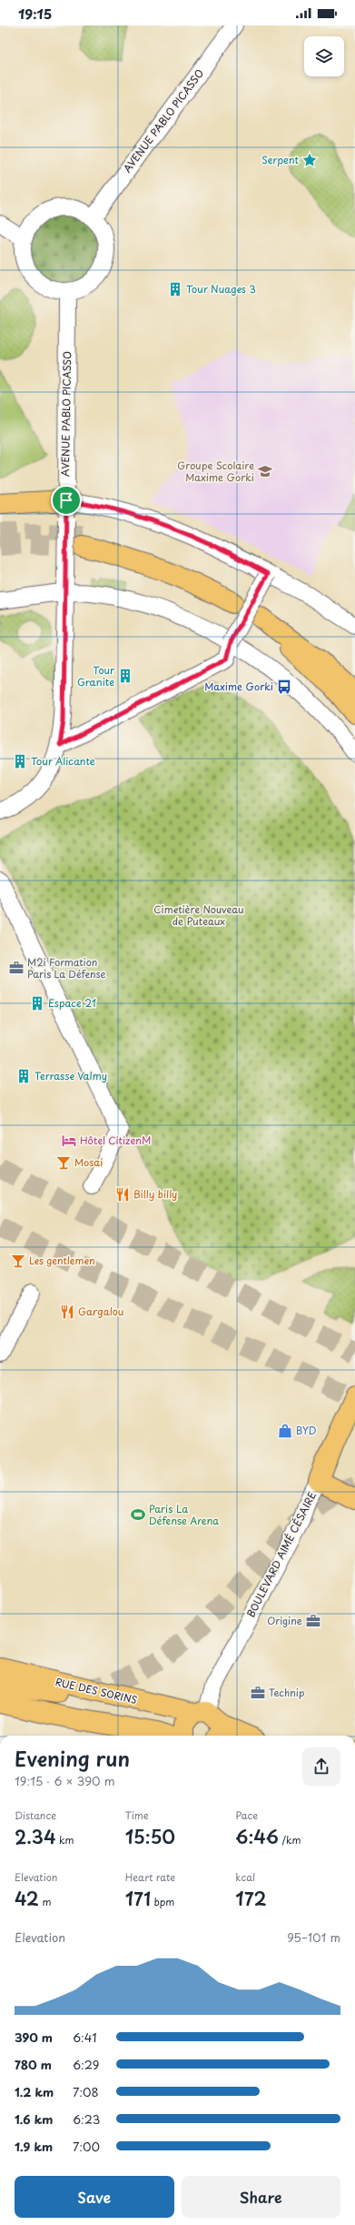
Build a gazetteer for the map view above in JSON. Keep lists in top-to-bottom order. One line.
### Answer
{"streets":{"main road":["BOULEVARD AIMÉ CÉSAIRE","RUE DES SORINS"],"street":["AVENUE PABLO PICASSO"]},"crossings":[["BOULEVARD AIMÉ CÉSAIRE","RUE DES SORINS"]],"parks":["Cimetière Nouveau de Puteaux"],"places":{"place":["Serpent"],"building":["Tour Nuages 3","Tour Granite","Tour Alicante","Espace 21","Terrasse Valmy"],"school or university":["Groupe Scolaire Maxime Gorki"],"bus stop":["Maxime Gorki"],"office":["M2i Formation Paris La Défense","Origine","Technip"],"hotel":["Hôtel CitizenM"],"bar":["Mosai","Les gentlemen"],"restaurant":["Billy billy","Gargalou"],"shop":["BYD"],"sports":["Paris La Défense Arena"]},"page":{"status":"19:15","heading":["Evening run","19:15 · 6 × 390 m"],"stats":[["Distance","2.34 km"],["Time","15:50"],["Pace","6:46 /km"],["Elevation","42 m"],["Heart rate","171 bpm"],["kcal","172"]],"chart":["Elevation","95–101 m"],"list":[{"name":"390 m","note":"6:41"},{"name":"780 m","note":"6:29"},{"name":"1.2 km","note":"7:08"},{"name":"1.6 km","note":"6:23"},{"name":"1.9 km","note":"7:00"}],"buttons":["Save","Share"]}}
